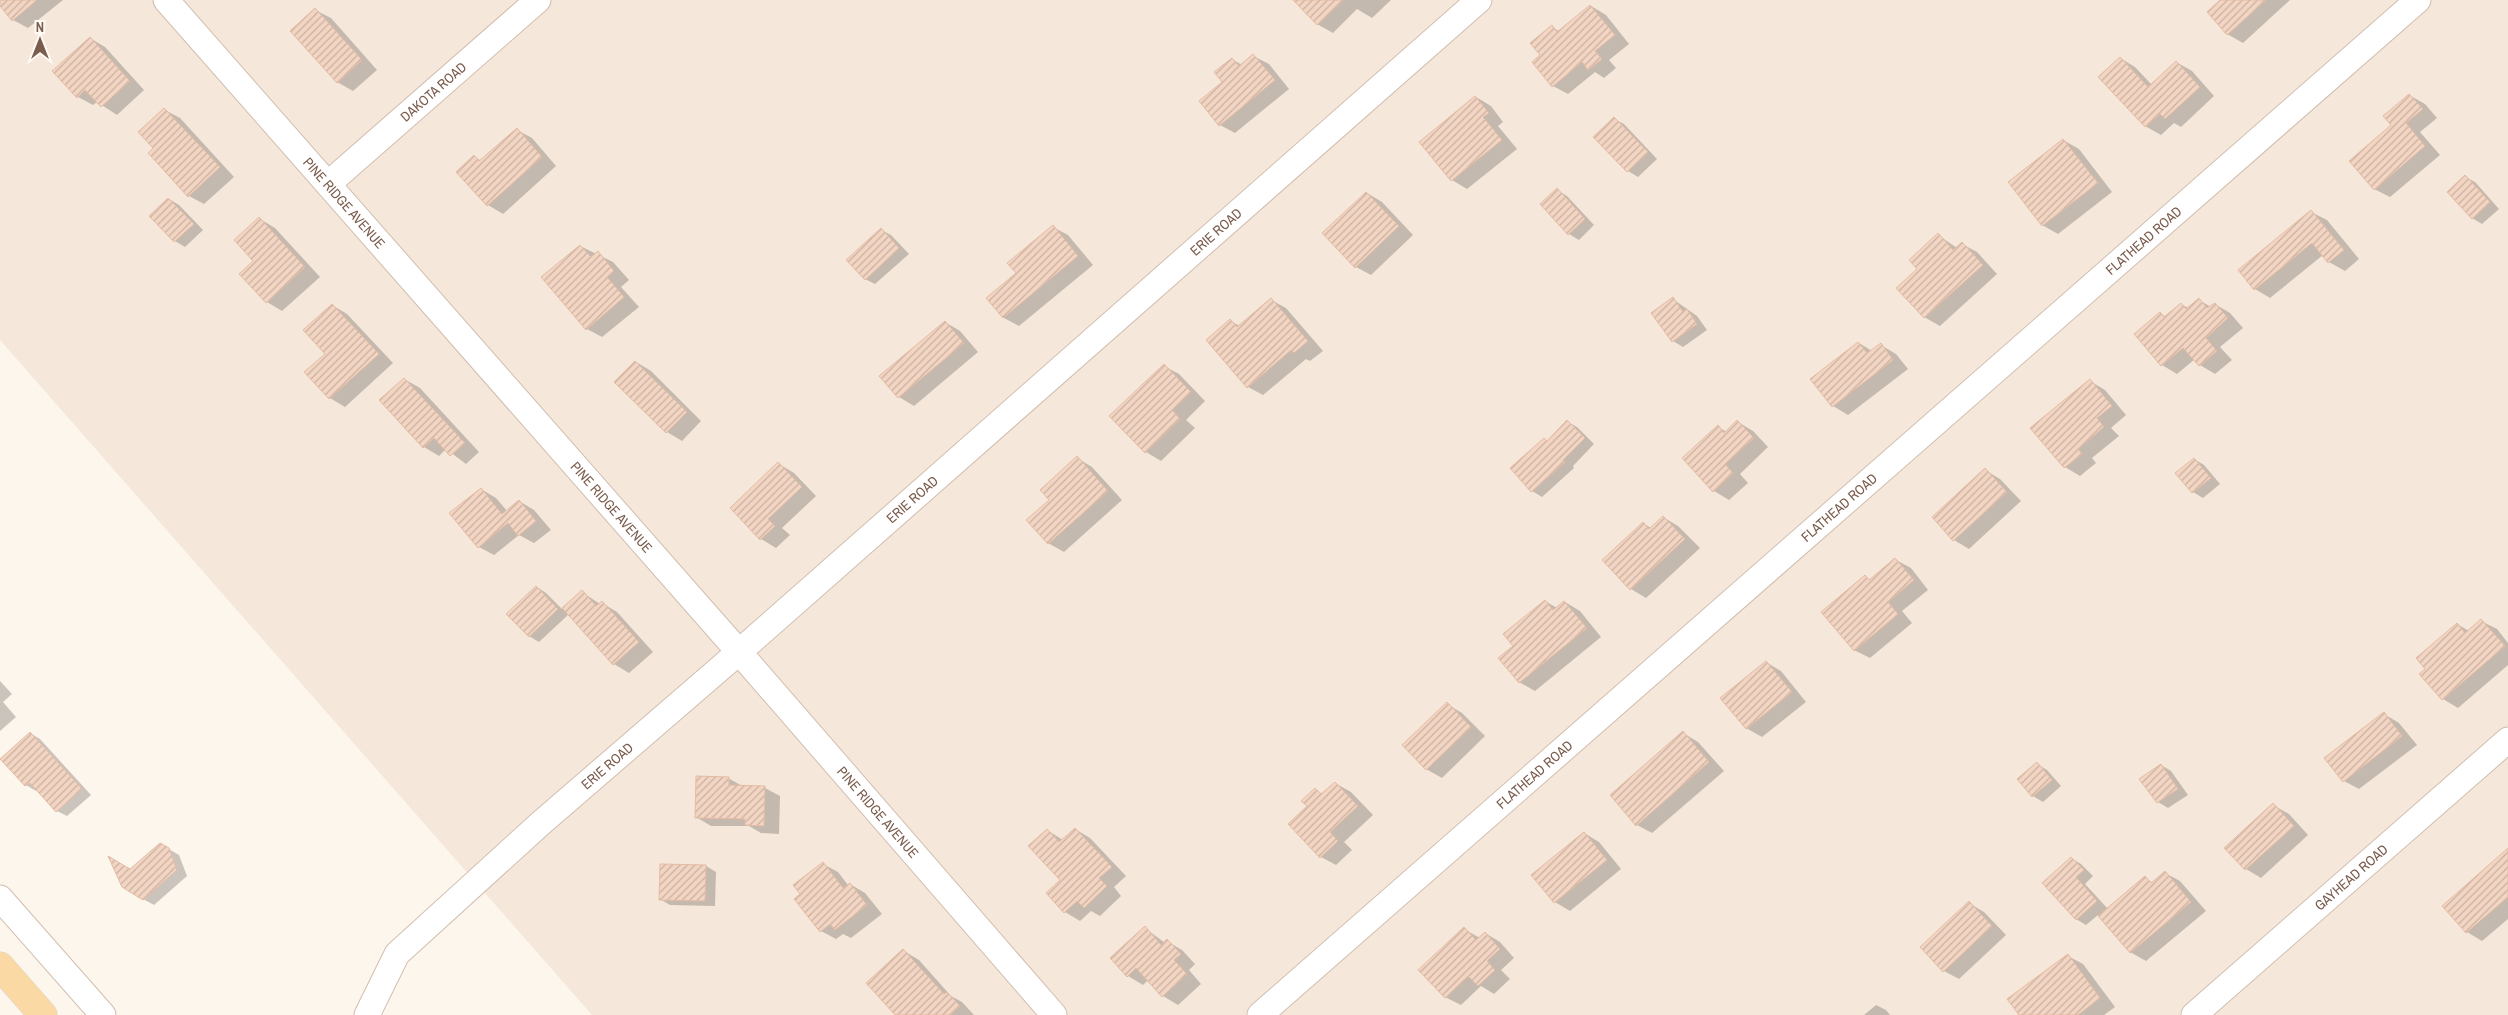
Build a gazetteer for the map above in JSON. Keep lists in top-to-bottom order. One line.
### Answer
{"streets":{"street":["DAKOTA ROAD","PINE RIDGE AVENUE","ERIE ROAD","FLATHEAD ROAD","GAYHEAD ROAD"]},"crossings":[["DAKOTA ROAD","PINE RIDGE AVENUE"],["PINE RIDGE AVENUE","ERIE ROAD"]],"north":"top"}
